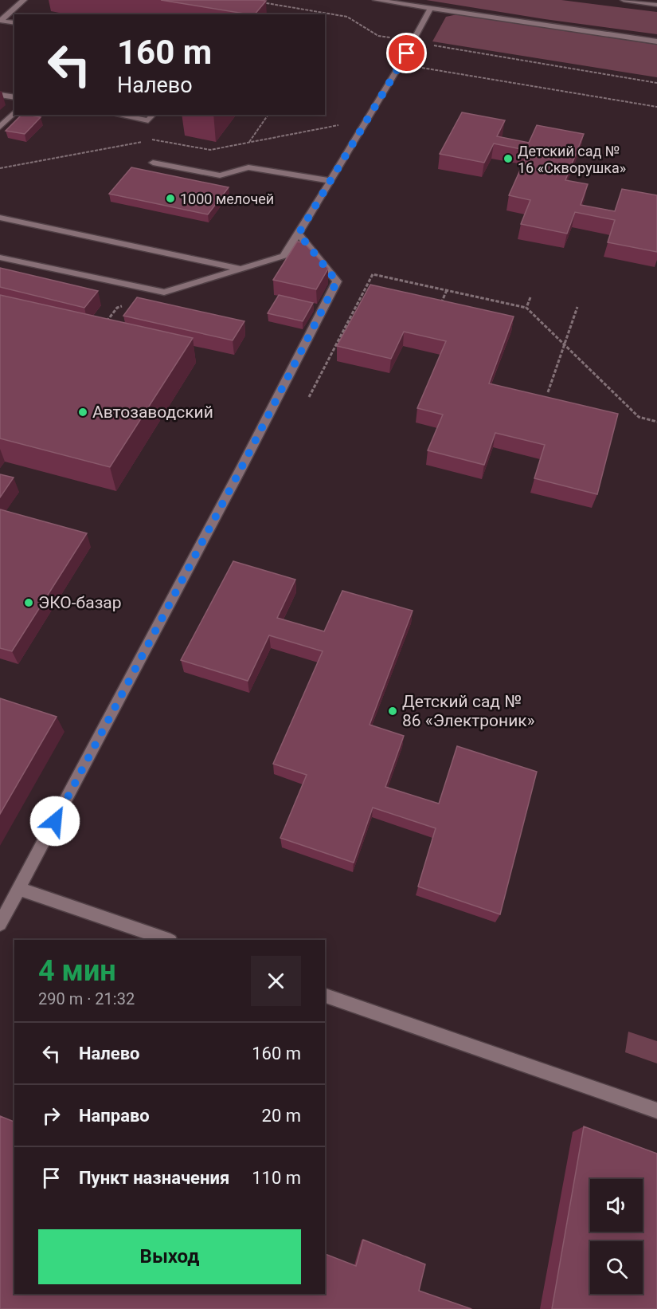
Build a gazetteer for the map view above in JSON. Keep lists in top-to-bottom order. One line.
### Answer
{"places":["Детский сад № 16 «Скворушка»","1000 мелочей","Автозаводский","ЭКО-базар","Детский сад № 86 «Электроник»"],"page":{"turn":["160 m","Налево"],"heading":["4 мин","290 m · 21:32"],"list":[{"name":"Налево","value":"160 m"},{"name":"Направо","value":"20 m"},{"name":"Пункт назначения","value":"110 m"}],"buttons":"Выход"}}
